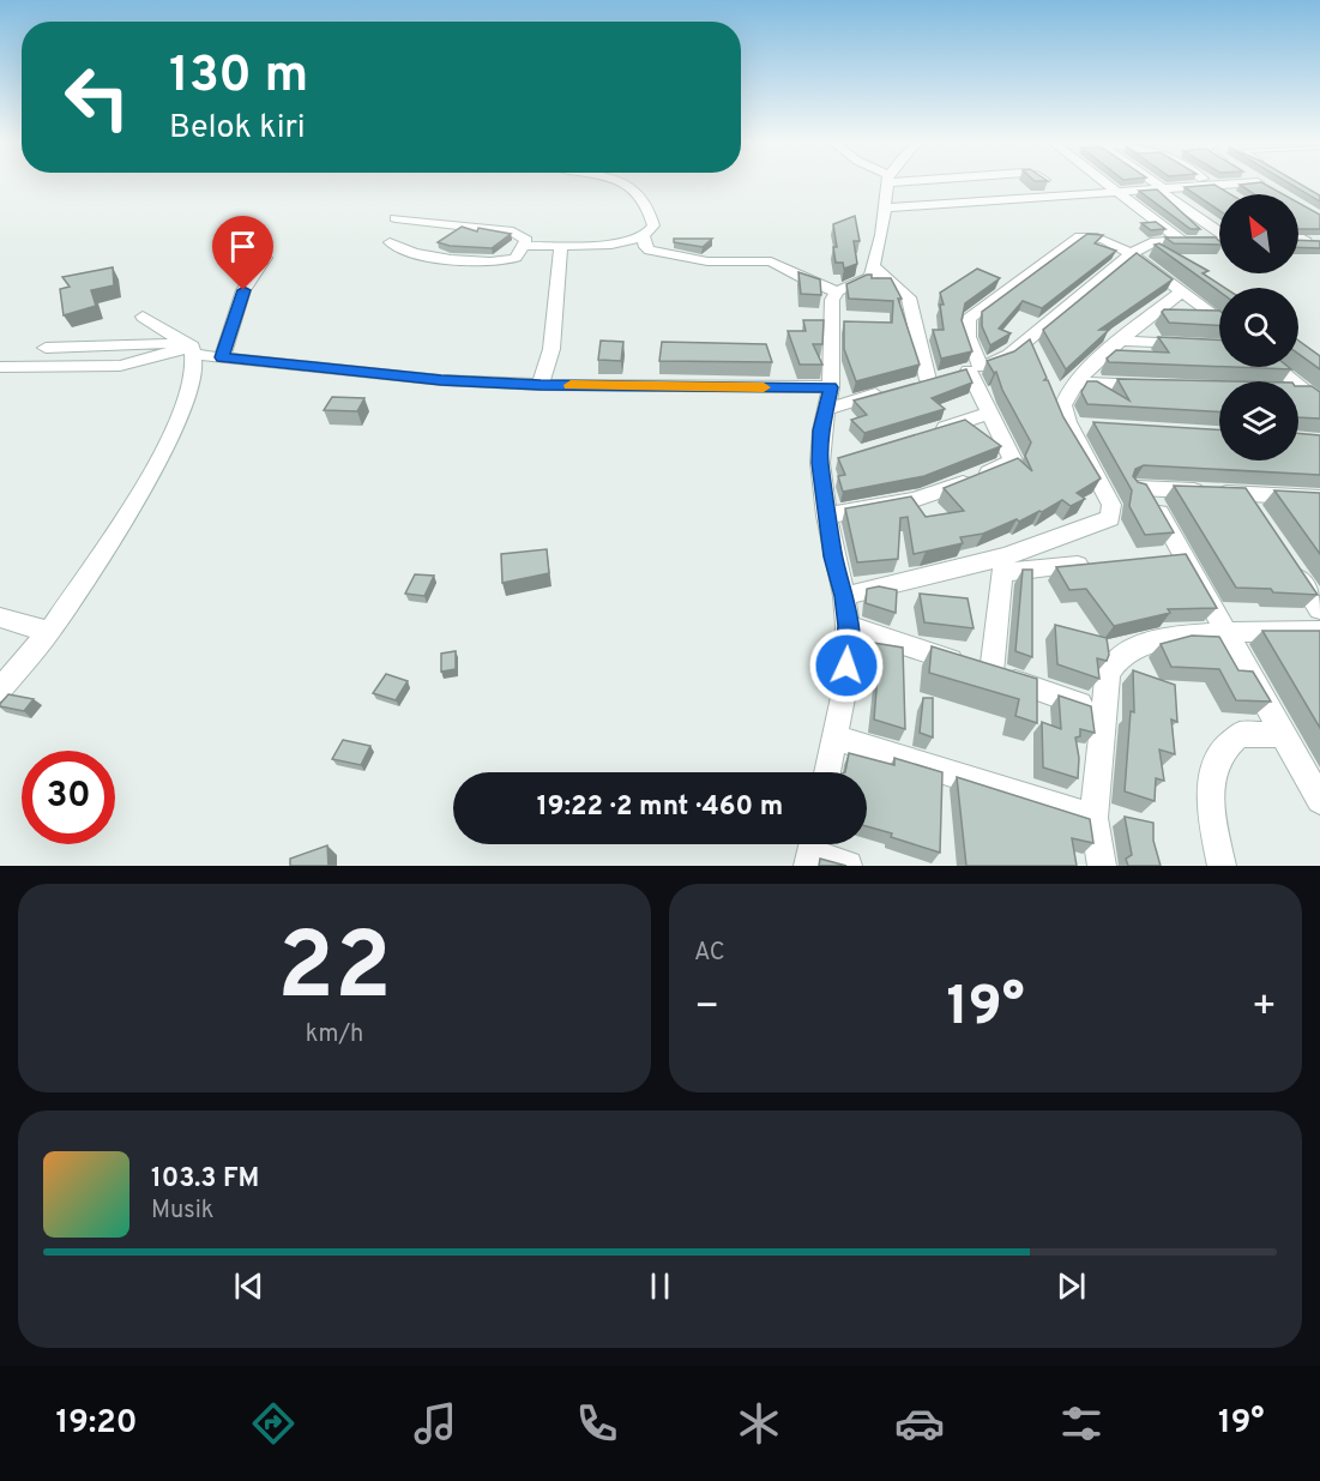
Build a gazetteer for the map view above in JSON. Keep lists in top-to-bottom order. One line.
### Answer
{"north":"top left","page":{"turn":["130 m","Belok kiri"],"limit":"30","trip":"19:22 · 2 mnt · 460 m","tile":[["22","km/h"],"AC"],"heat":["−","19°","+"],"song":["103.3 FM","Musik"],"tabs":["19:20","19°"]}}
